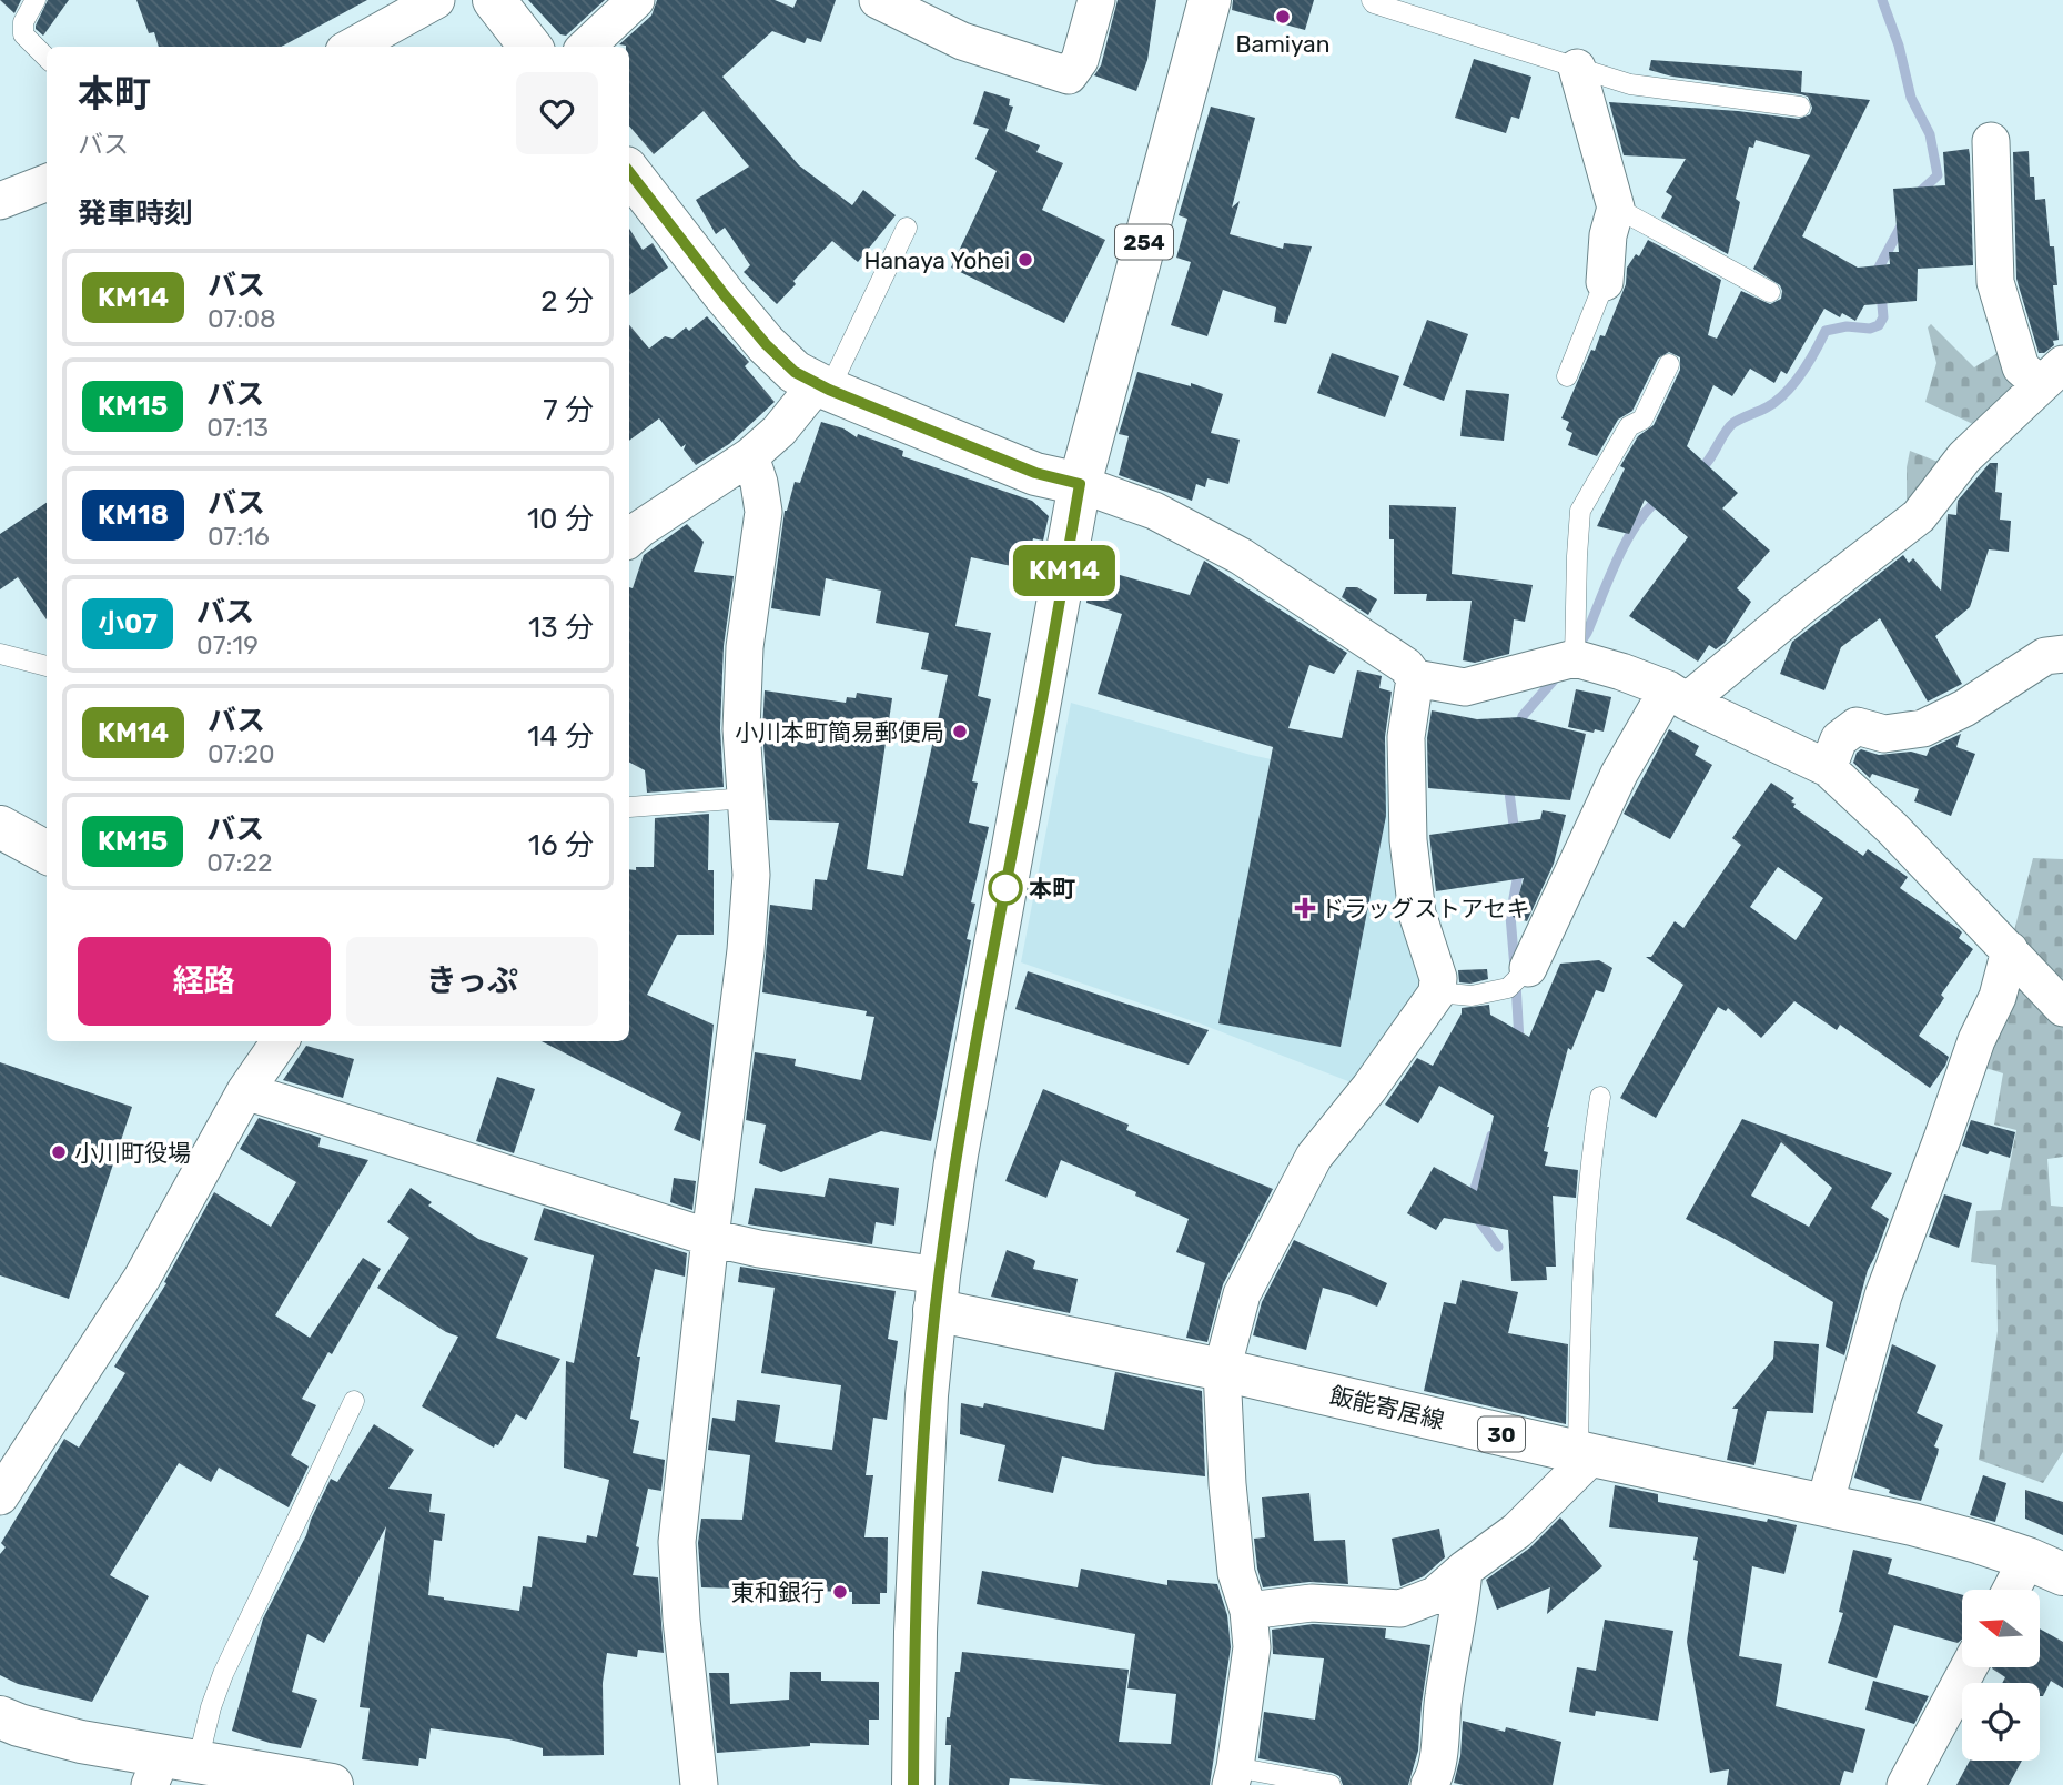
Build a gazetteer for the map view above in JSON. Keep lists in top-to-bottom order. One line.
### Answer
{"streets":{"main road":["254","飯能寄居線","30"]},"crossings":[["254","飯能寄居線"]],"places":{"other":["Bamiyan","Hanaya Yohei","小川本町簡易郵便局","本町","小川町役場","東和銀行"],"health":["ドラッグストアセキ"]},"lines":["bus line KM14"],"north":"left","page":{"on_map":"KM14","heading":[["本町","バス"],"発車時刻"],"list":[{"mark":"KM14","name":"バス","note":"07:08","value":"2 分"},{"mark":"KM15","name":"バス","note":"07:13","value":"7 分"},{"mark":"KM18","name":"バス","note":"07:16","value":"10 分"},{"mark":"小07","name":"バス","note":"07:19","value":"13 分"},{"mark":"KM14","name":"バス","note":"07:20","value":"14 分"},{"mark":"KM15","name":"バス","note":"07:22","value":"16 分"}],"buttons":["経路","きっぷ"]}}
